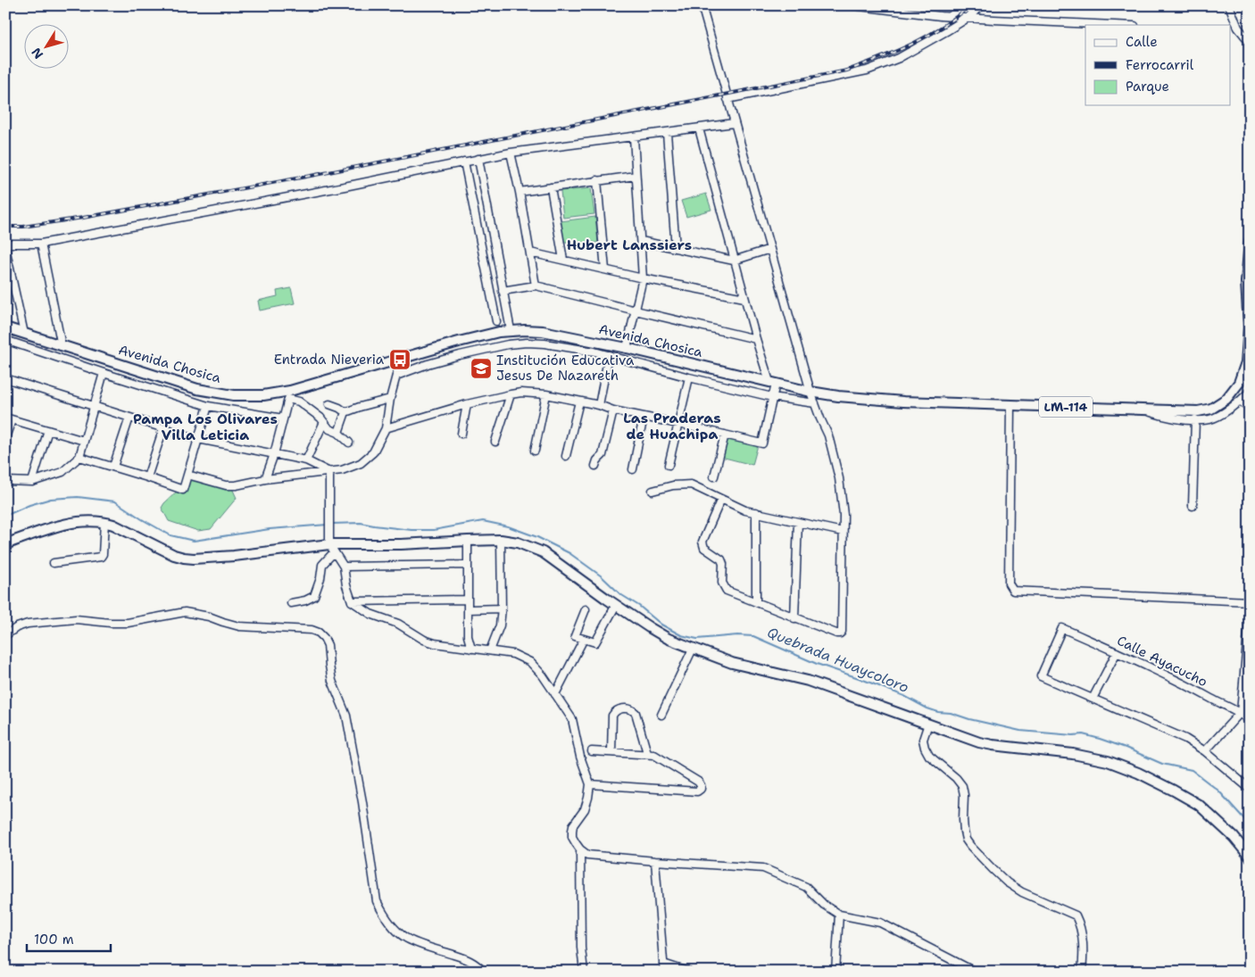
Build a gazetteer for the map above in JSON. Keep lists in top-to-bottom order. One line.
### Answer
{"streets":{"main road":["Avenida Chosica","LM-114"],"street":["Calle Ayacucho"]},"crossings":[["Avenida Chosica","LM-114"]],"districts":["Hubert Lanssiers","Las Praderas de Huachipa","Pampa Los Olivares Villa Leticia"],"water":["Quebrada Huaycoloro"],"places":{"bus stop":["Entrada Nieveria"],"school or university":["Institución Educativa Jesus De Nazareth"]},"legend":["Calle","Ferrocarril","Parque"],"scale_bar":"100 m","north":"bottom left"}
